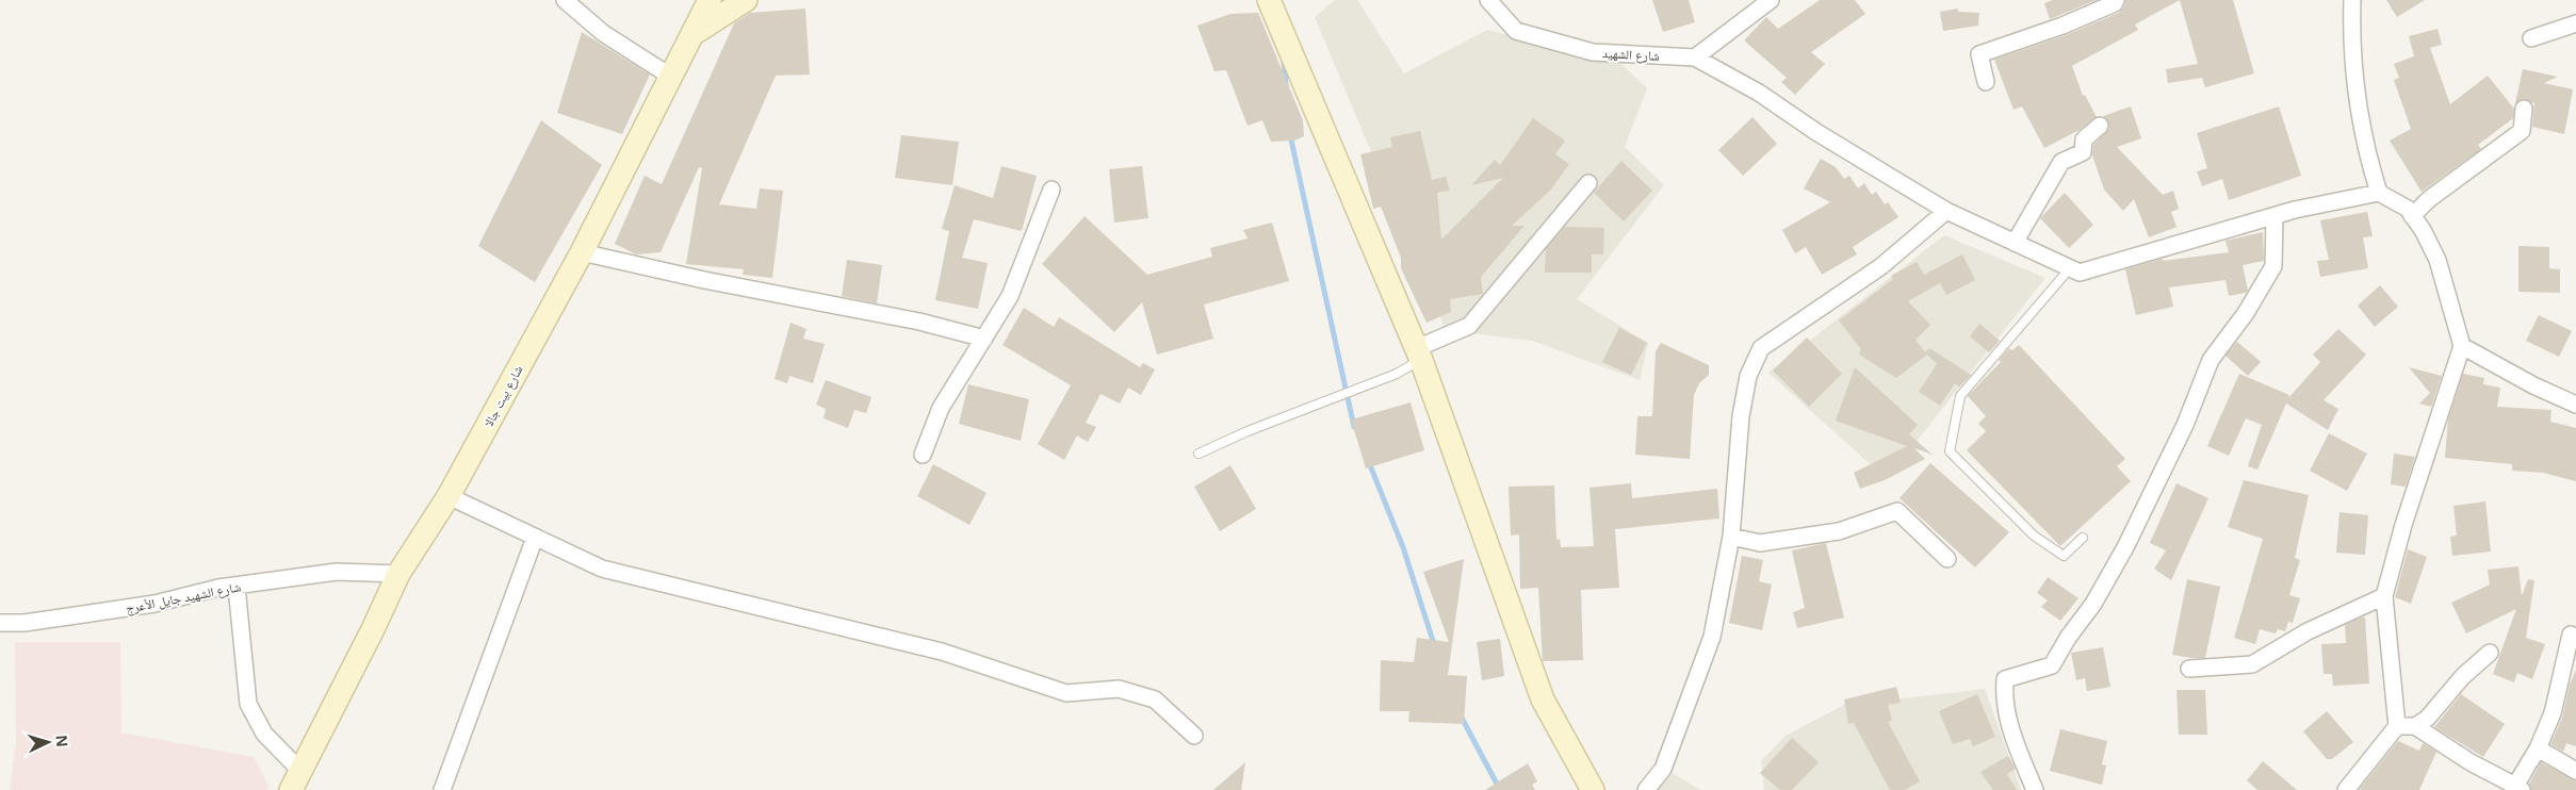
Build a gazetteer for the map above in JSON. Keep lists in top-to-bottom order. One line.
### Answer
{"streets":{"street":["شارع الشهيد","شارع بيت جالا","شارع الشهيد جايل الأعرج"]},"crossings":[["شارع بيت جالا","شارع الشهيد جايل الأعرج"]],"north":"right"}
